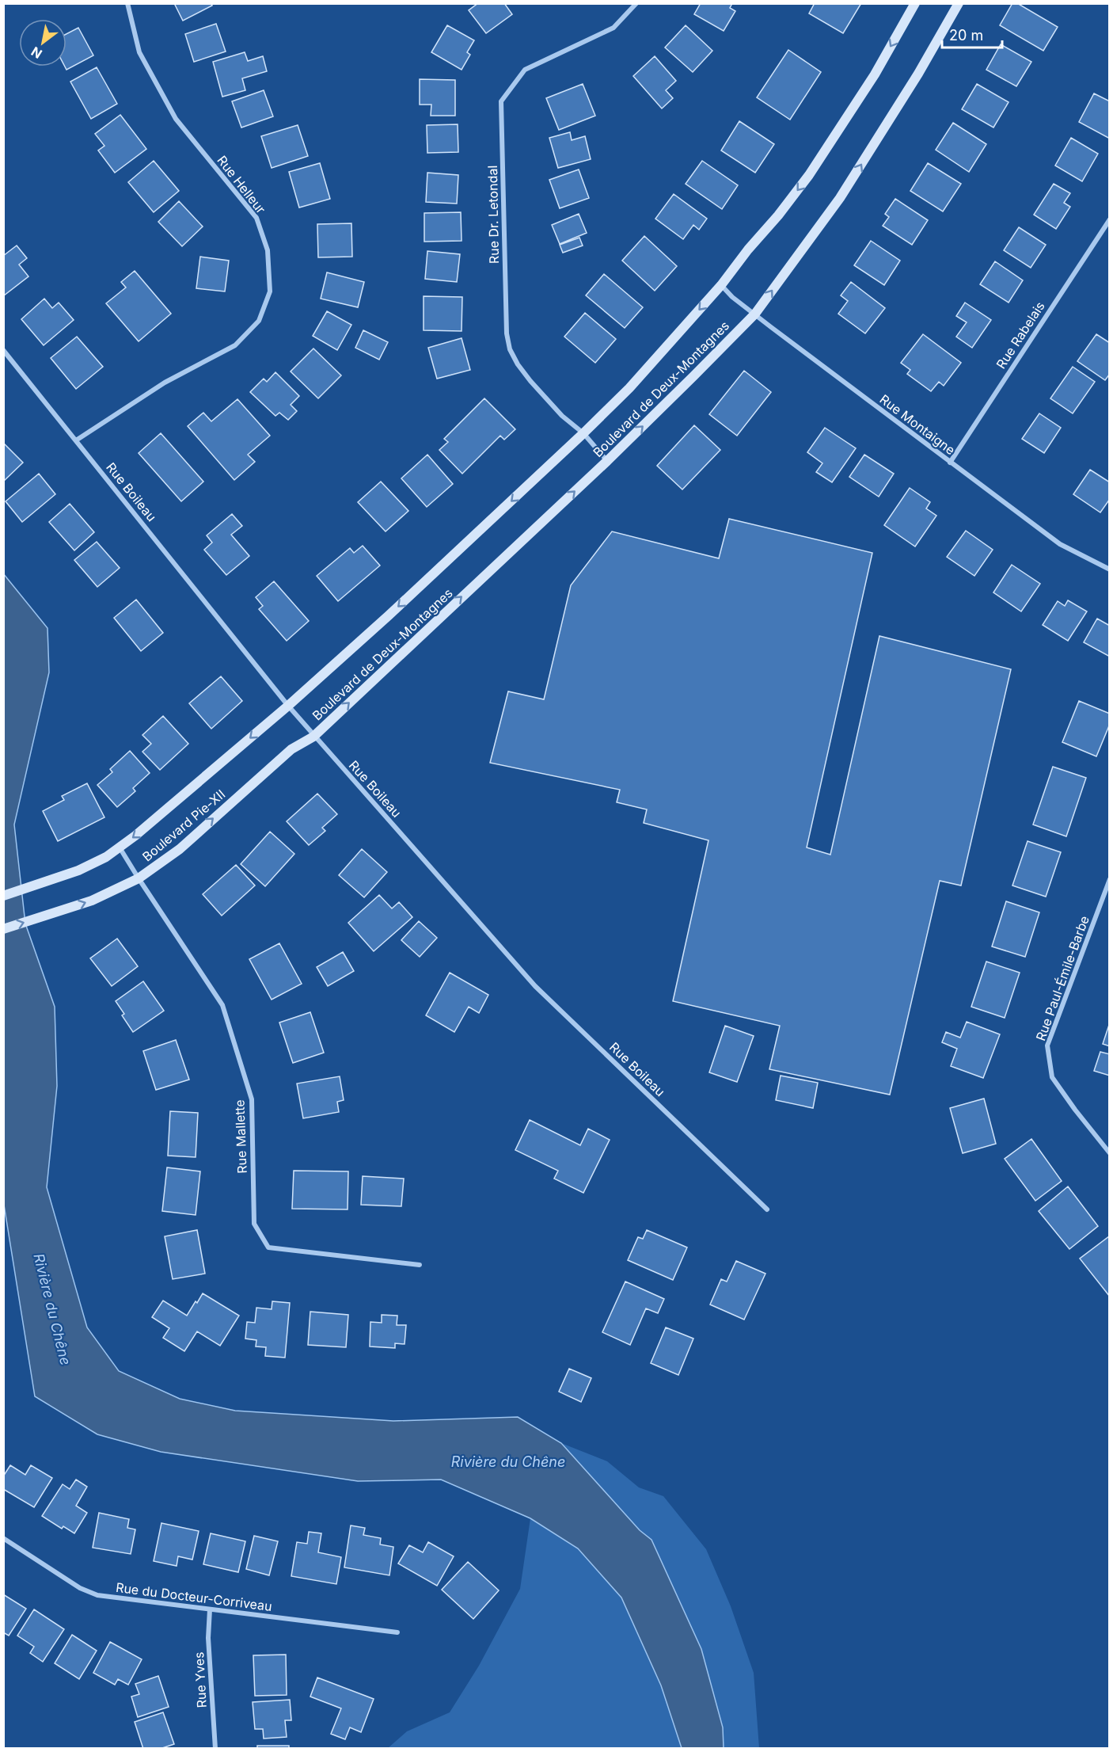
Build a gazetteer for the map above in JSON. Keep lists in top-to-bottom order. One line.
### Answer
{"streets":{"street":["Rue Helleur","Rue Dr. Letondal","Rue Rabelais","Boulevard de Deux-Montagnes","Rue Montaigne","Rue Boileau","Boulevard Pie-XII","Rue Paul-Émile-Barbe","Rue Mallette","Rue du Docteur-Corriveau","Rue Yves"]},"crossings":[["Rue Helleur","Rue Boileau"],["Rue Dr. Letondal","Boulevard de Deux-Montagnes"],["Rue Rabelais","Rue Montaigne"],["Boulevard de Deux-Montagnes","Rue Montaigne"],["Boulevard de Deux-Montagnes","Rue Boileau"],["Boulevard de Deux-Montagnes","Boulevard Pie-XII"],["Rue Boileau","Boulevard Pie-XII"],["Boulevard Pie-XII","Rue Mallette"],["Rue du Docteur-Corriveau","Rue Yves"]],"water":["Rivière du Chêne"],"scale_bar":"20 m","north":"bottom left"}
